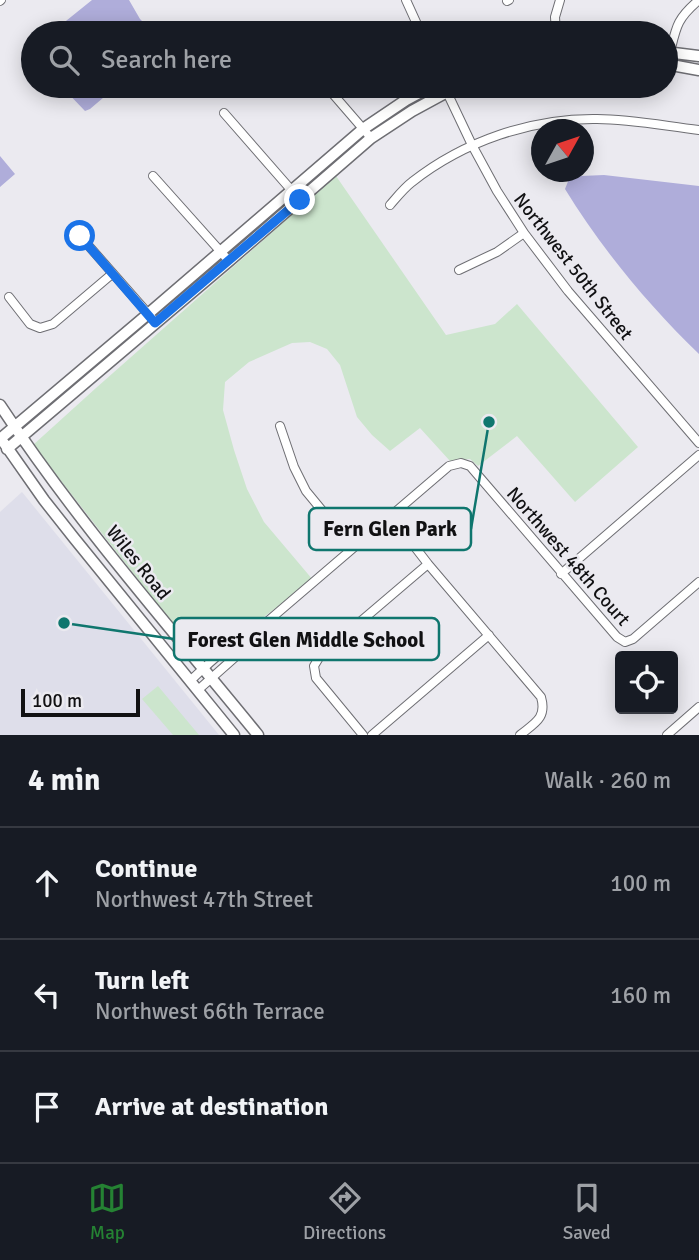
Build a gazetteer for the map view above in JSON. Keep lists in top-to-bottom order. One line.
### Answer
{"streets":{"street":["Northwest 50th Street","Northwest 48th Court","Wiles Road"]},"places":["Fern Glen Park","Forest Glen Middle School"],"scale_bar":"100 m","north":"top right","page":{"search":"Search here","scale":"100 m","heading":["4 min","Walk · 260 m"],"list":[["Continue","Northwest 47th Street","100 m"],["Turn left","Northwest 66th Terrace","160 m"],"Arrive at destination"],"nav":["Map","Directions","Saved"]}}
